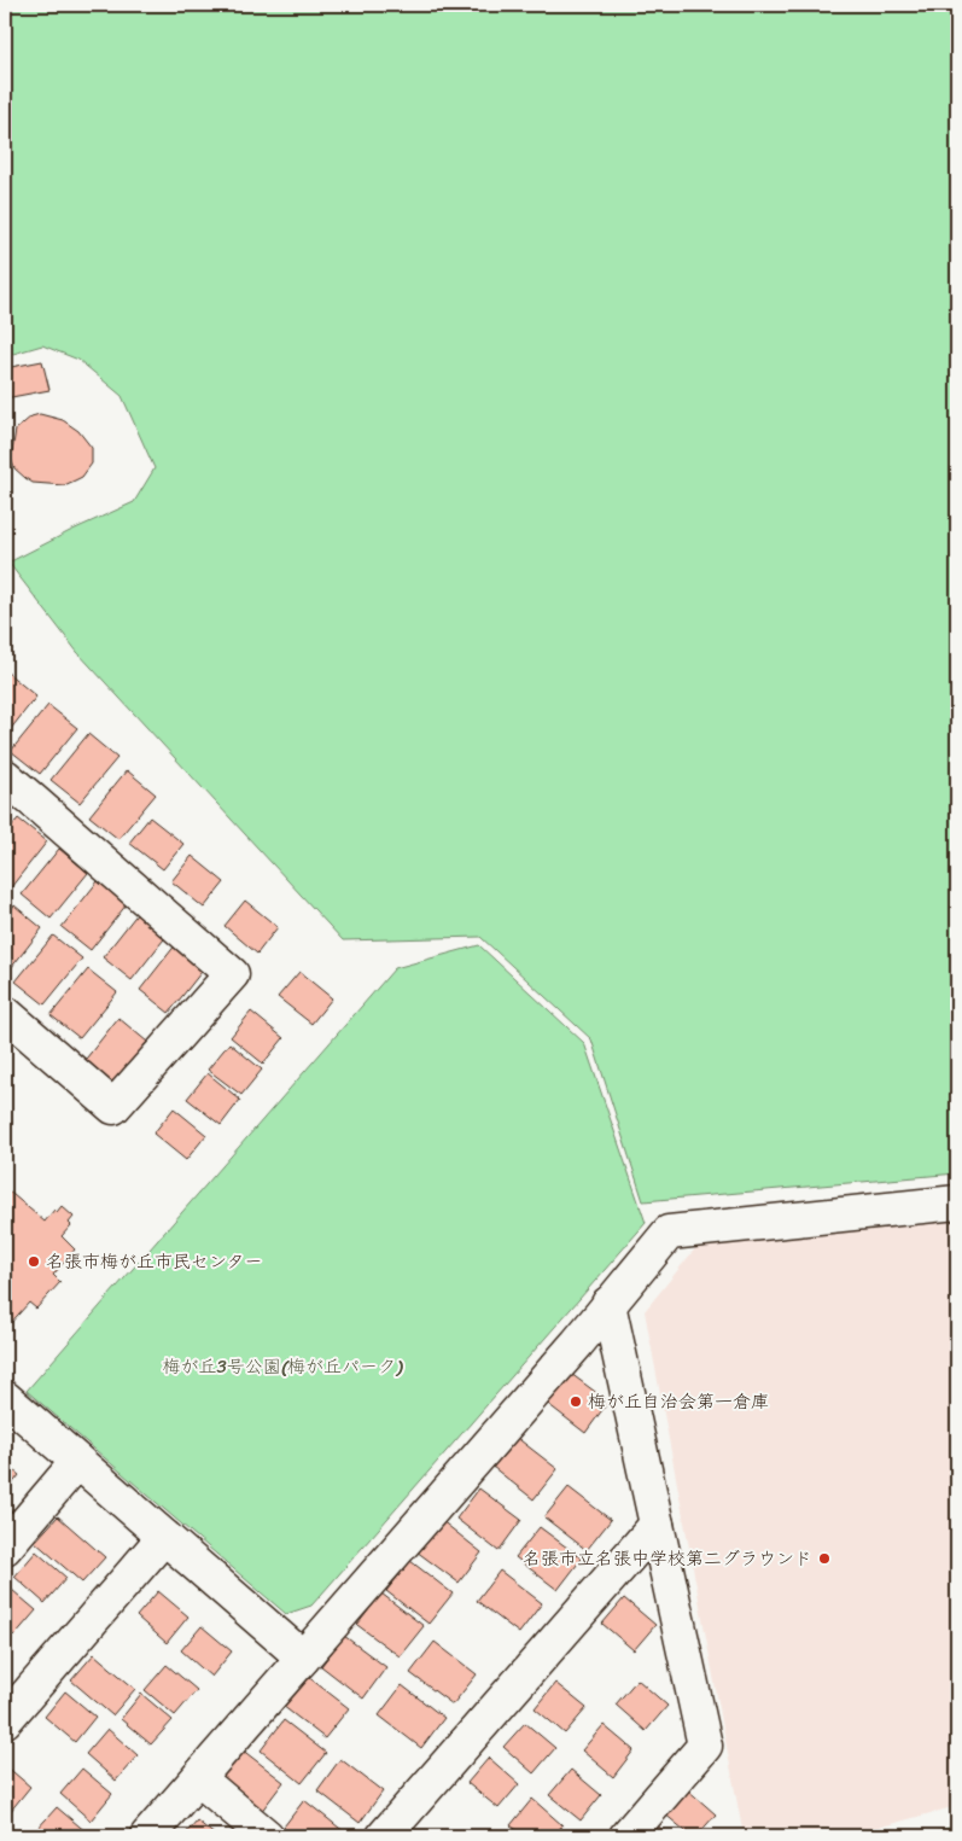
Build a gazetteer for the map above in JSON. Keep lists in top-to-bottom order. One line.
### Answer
{"parks":["梅が丘3号公園(梅が丘パーク)"],"places":["名張市梅が丘市民センター","梅が丘自治会第一倉庫","名張市立名張中学校第二グラウンド"]}
